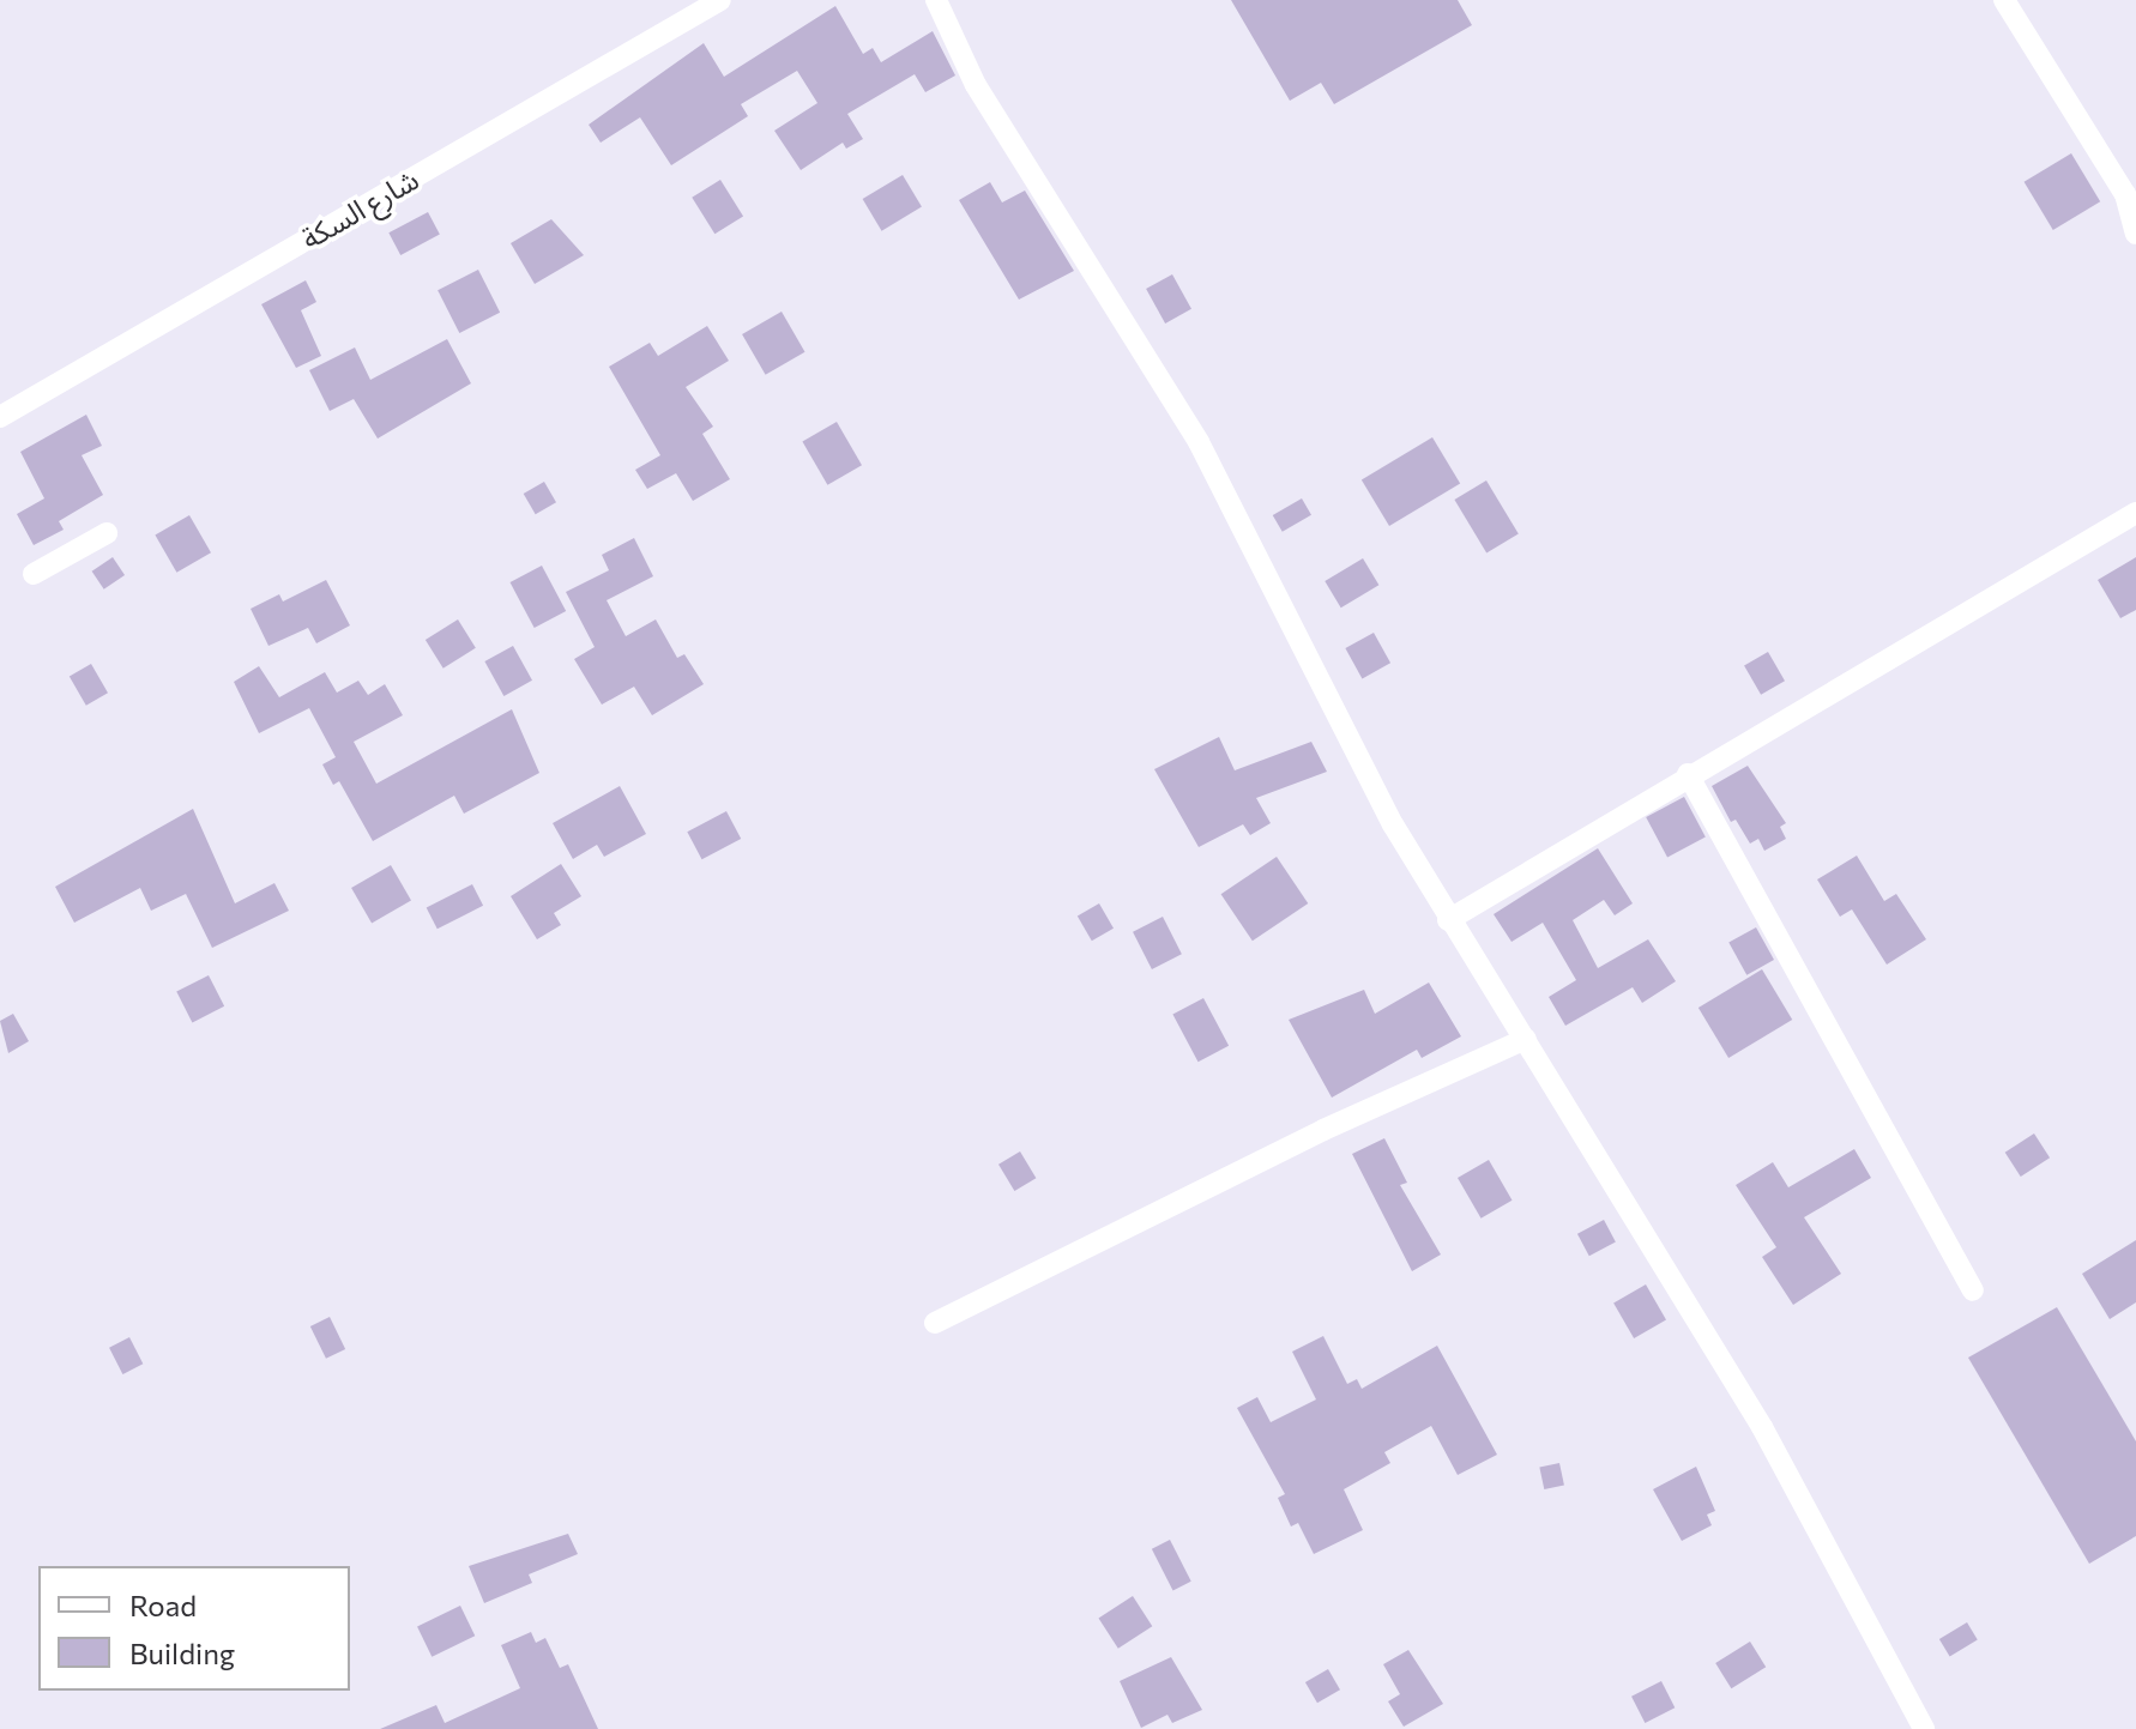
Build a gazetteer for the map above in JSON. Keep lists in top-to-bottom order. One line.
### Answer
{"streets":{"street":["شارع السكة"]},"legend":["Road","Building"]}
